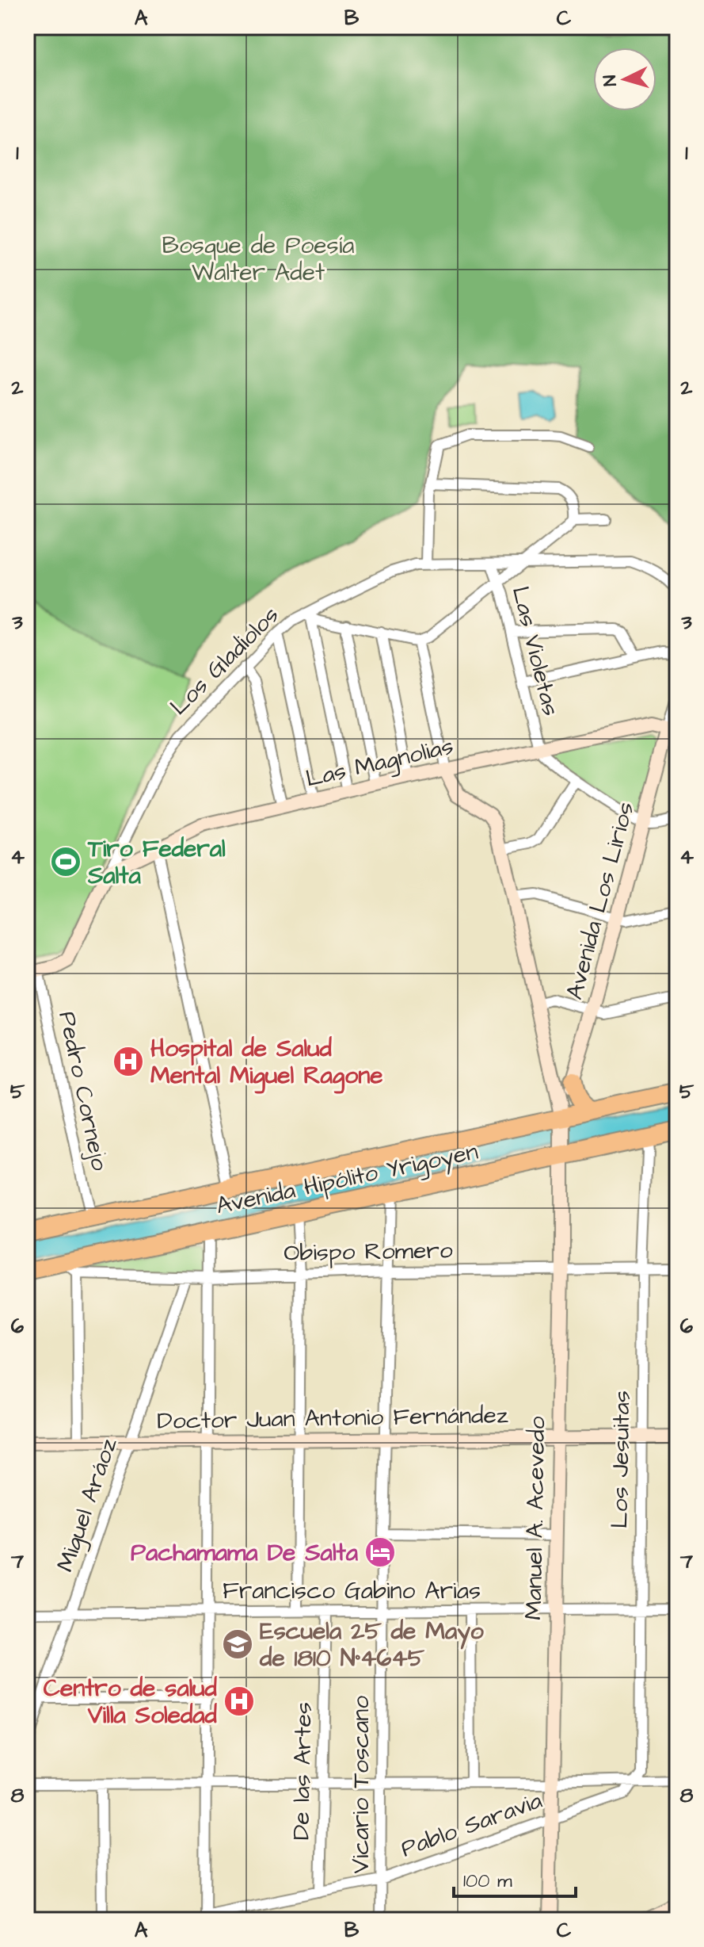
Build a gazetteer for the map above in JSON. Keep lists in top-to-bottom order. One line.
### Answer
{"streets":{"highway":["Avenida Hipólito Yrigoyen"],"street":["Las Violetas","Los Gladiolos","Las Magnolias","Avenida Los Lirios","Pedro Cornejo","Obispo Romero","Doctor Juan Antonio Fernández","Los Jesuitas","Miguel Aráoz","Manuel A. Acevedo","Francisco Gabino Arias","De las Artes","Vicario Toscano","Pablo Saravia"]},"crossings":[["Las Violetas","Los Gladiolos"],["Las Violetas","Las Magnolias"],["Los Gladiolos","Las Magnolias"],["Los Gladiolos","Pedro Cornejo"],["Las Magnolias","Avenida Los Lirios"],["Avenida Los Lirios","Avenida Hipólito Yrigoyen"],["Avenida Los Lirios","Manuel A. Acevedo"],["Pedro Cornejo","Avenida Hipólito Yrigoyen"],["Avenida Hipólito Yrigoyen","Obispo Romero"],["Avenida Hipólito Yrigoyen","Los Jesuitas"],["Avenida Hipólito Yrigoyen","Manuel A. Acevedo"],["Avenida Hipólito Yrigoyen","Vicario Toscano"],["Obispo Romero","Los Jesuitas"],["Obispo Romero","Miguel Aráoz"],["Obispo Romero","Manuel A. Acevedo"],["Obispo Romero","Vicario Toscano"],["Doctor Juan Antonio Fernández","Los Jesuitas"],["Doctor Juan Antonio Fernández","Miguel Aráoz"],["Doctor Juan Antonio Fernández","Manuel A. Acevedo"],["Doctor Juan Antonio Fernández","Vicario Toscano"],["Los Jesuitas","Francisco Gabino Arias"],["Los Jesuitas","Pablo Saravia"],["Miguel Aráoz","Francisco Gabino Arias"],["Manuel A. Acevedo","Francisco Gabino Arias"],["Manuel A. Acevedo","Pablo Saravia"],["Francisco Gabino Arias","De las Artes"],["Francisco Gabino Arias","Vicario Toscano"],["De las Artes","Pablo Saravia"],["Vicario Toscano","Pablo Saravia"]],"parks":["Bosque de Poesía Walter Adet"],"places":{"sports":["Tiro Federal Salta"],"hospital":["Hospital de Salud Mental Miguel Ragone","Centro de salud Villa Soledad"],"hotel":["Pachamama De Salta"],"school or university":["Escuela 25 de Mayo de 1810 N°4645"]},"scale_bar":"100 m","north":"left","grid":{"columns":["A","B","C"],"rows":["1","2","3","4","5","6","7","8"]}}
